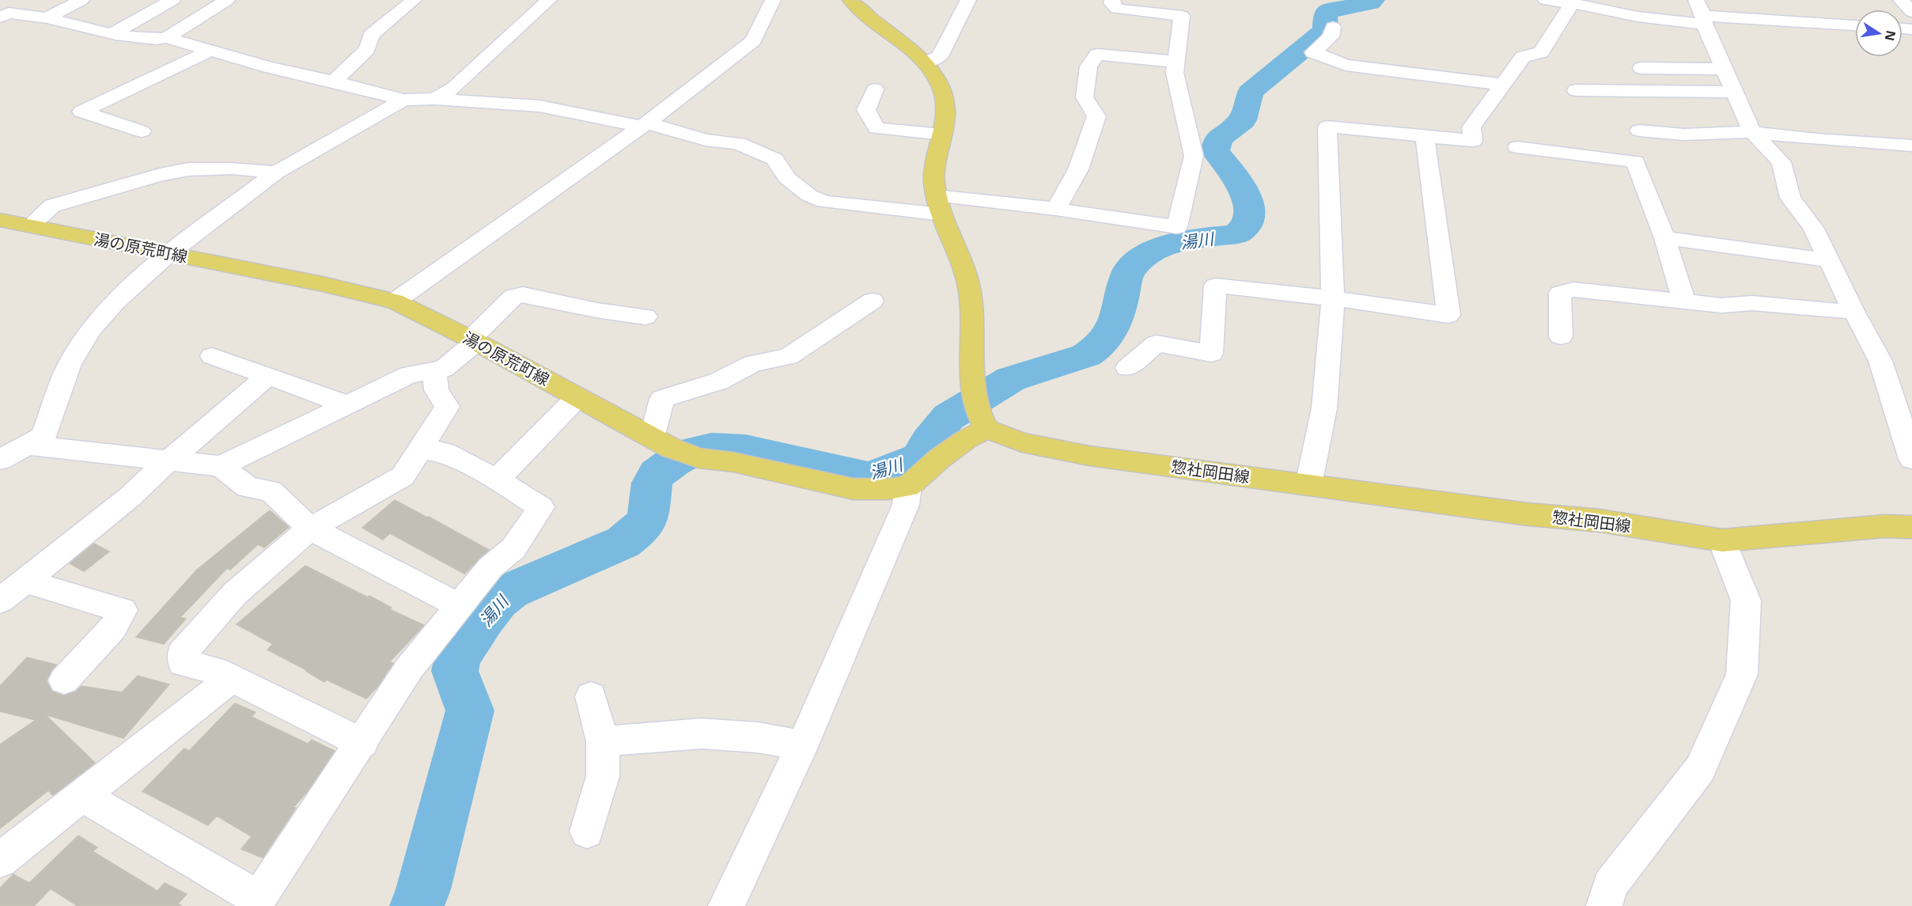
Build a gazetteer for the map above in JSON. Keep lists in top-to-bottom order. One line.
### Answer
{"streets":{"main road":["湯の原荒町線","惣社岡田線"]},"water":["湯川"],"north":"right"}
